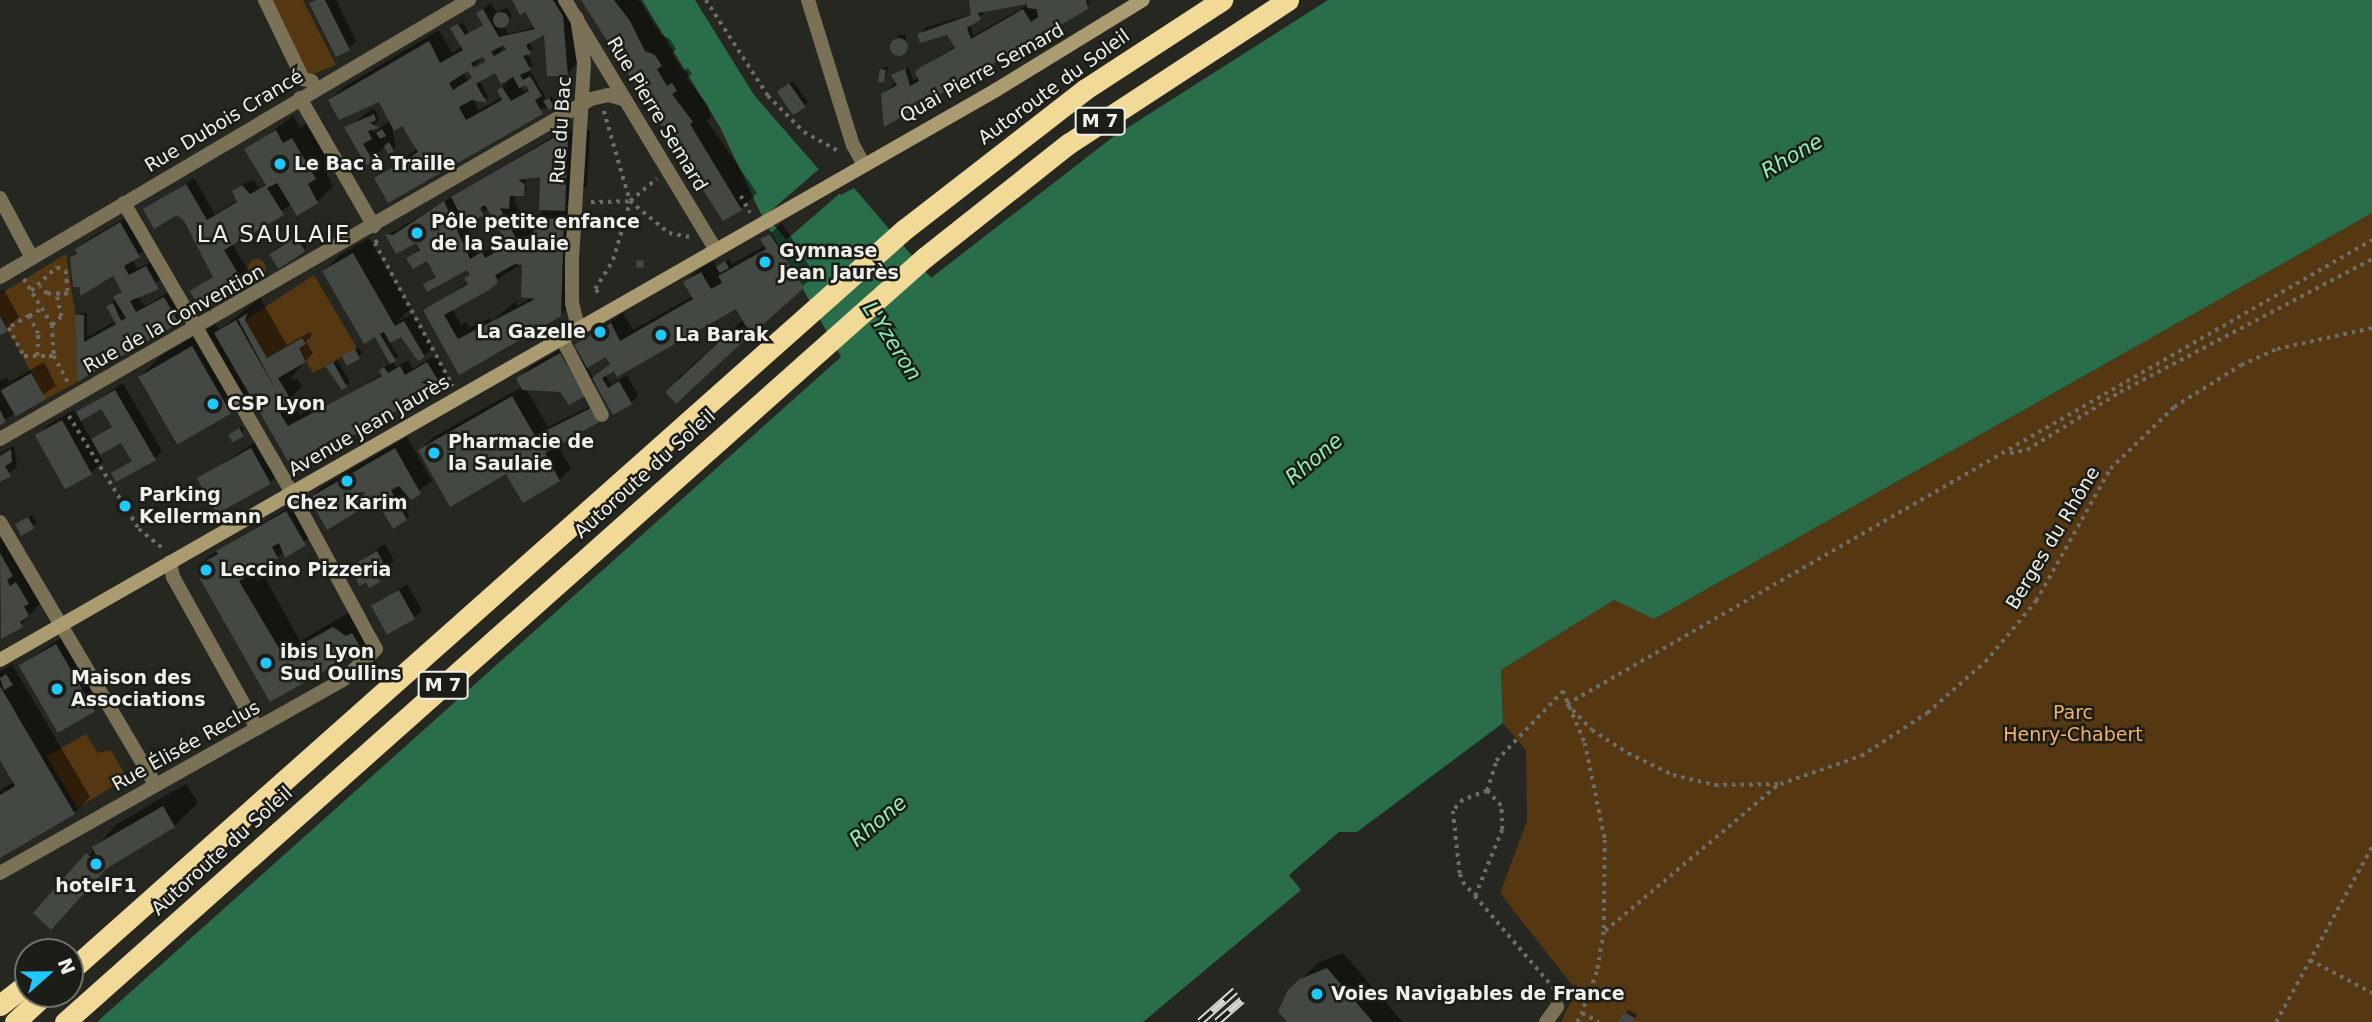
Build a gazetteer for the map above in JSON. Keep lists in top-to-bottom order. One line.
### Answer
{"streets":{"highway":["Autoroute du Soleil","M 7"],"main road":["Quai Pierre Semard","Avenue Jean Jaurès"],"street":["Rue Pierre Semard","Rue Dubois Crancé","Rue du Bac","Rue de la Convention","Rue Élisée Reclus"],"path":["Berges du Rhône"]},"crossings":[["Quai Pierre Semard","Avenue Jean Jaurès"],["Rue Pierre Semard","Rue du Bac"],["Rue Pierre Semard","Rue de la Convention"],["Rue Pierre Semard","Avenue Jean Jaurès"],["Rue du Bac","Rue de la Convention"],["Rue du Bac","Avenue Jean Jaurès"],["Avenue Jean Jaurès","Rue Élisée Reclus"]],"districts":["LA SAULAIE"],"water":["Rhone","L'Yzeron"],"parks":["Parc Henry-Chabert"],"places":["Le Bac à Traille","Pôle petite enfance de la Saulaie","Gymnase Jean Jaurès","La Gazelle","La Barak","CSP Lyon","Pharmacie de la Saulaie","Chez Karim","Parking Kellermann","Leccino Pizzeria","ibis Lyon Sud Oullins","Maison des Associations","hotelF1","Voies Navigables de France"],"north":"right"}
